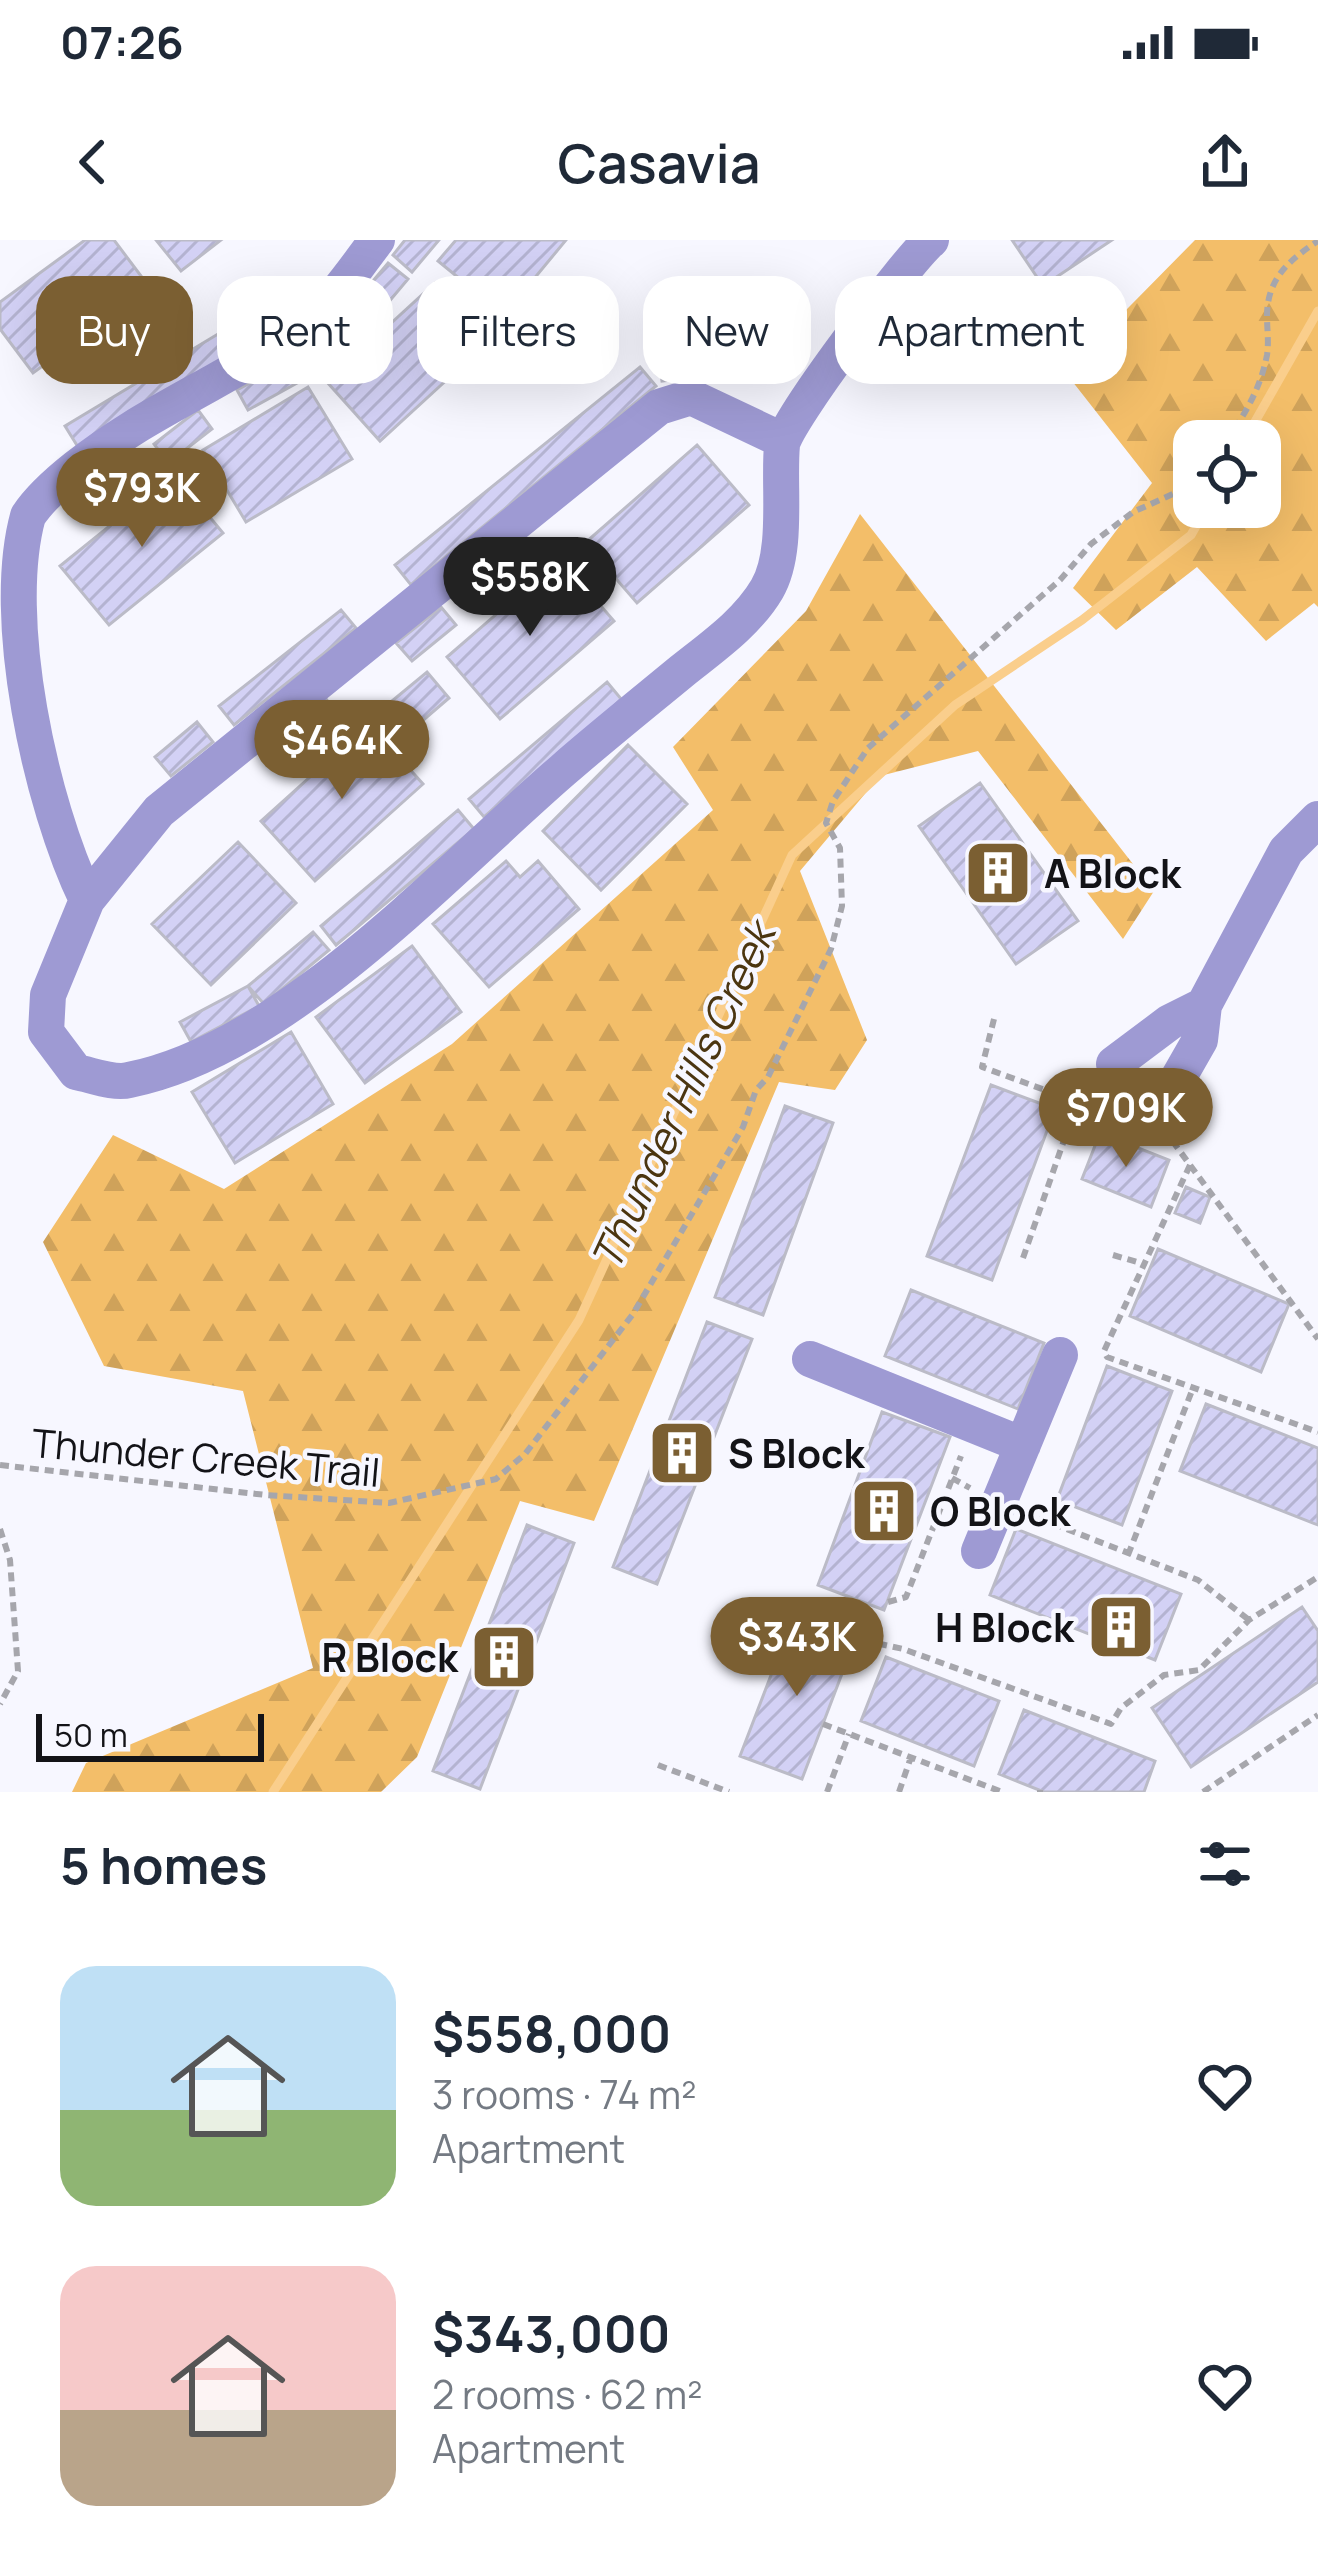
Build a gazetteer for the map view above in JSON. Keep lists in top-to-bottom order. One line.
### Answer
{"streets":{"path":["Thunder Creek Trail"]},"water":["Thunder Hills Creek"],"places":{"building":["A Block","S Block","O Block","H Block","R Block"]},"scale_bar":"50 m","page":{"status":"07:26","header":"Casavia","chip":["Buy","Rent","Filters","New","Apartment"],"price":["$793K","$558K","$464K","$709K","$343K"],"scale":"50 m","heading":"5 homes","list":[{"name":"$558,000","note":"3 rooms · 74 m² · Apartment"},{"name":"$343,000","note":"2 rooms · 62 m² · Apartment"}]}}
